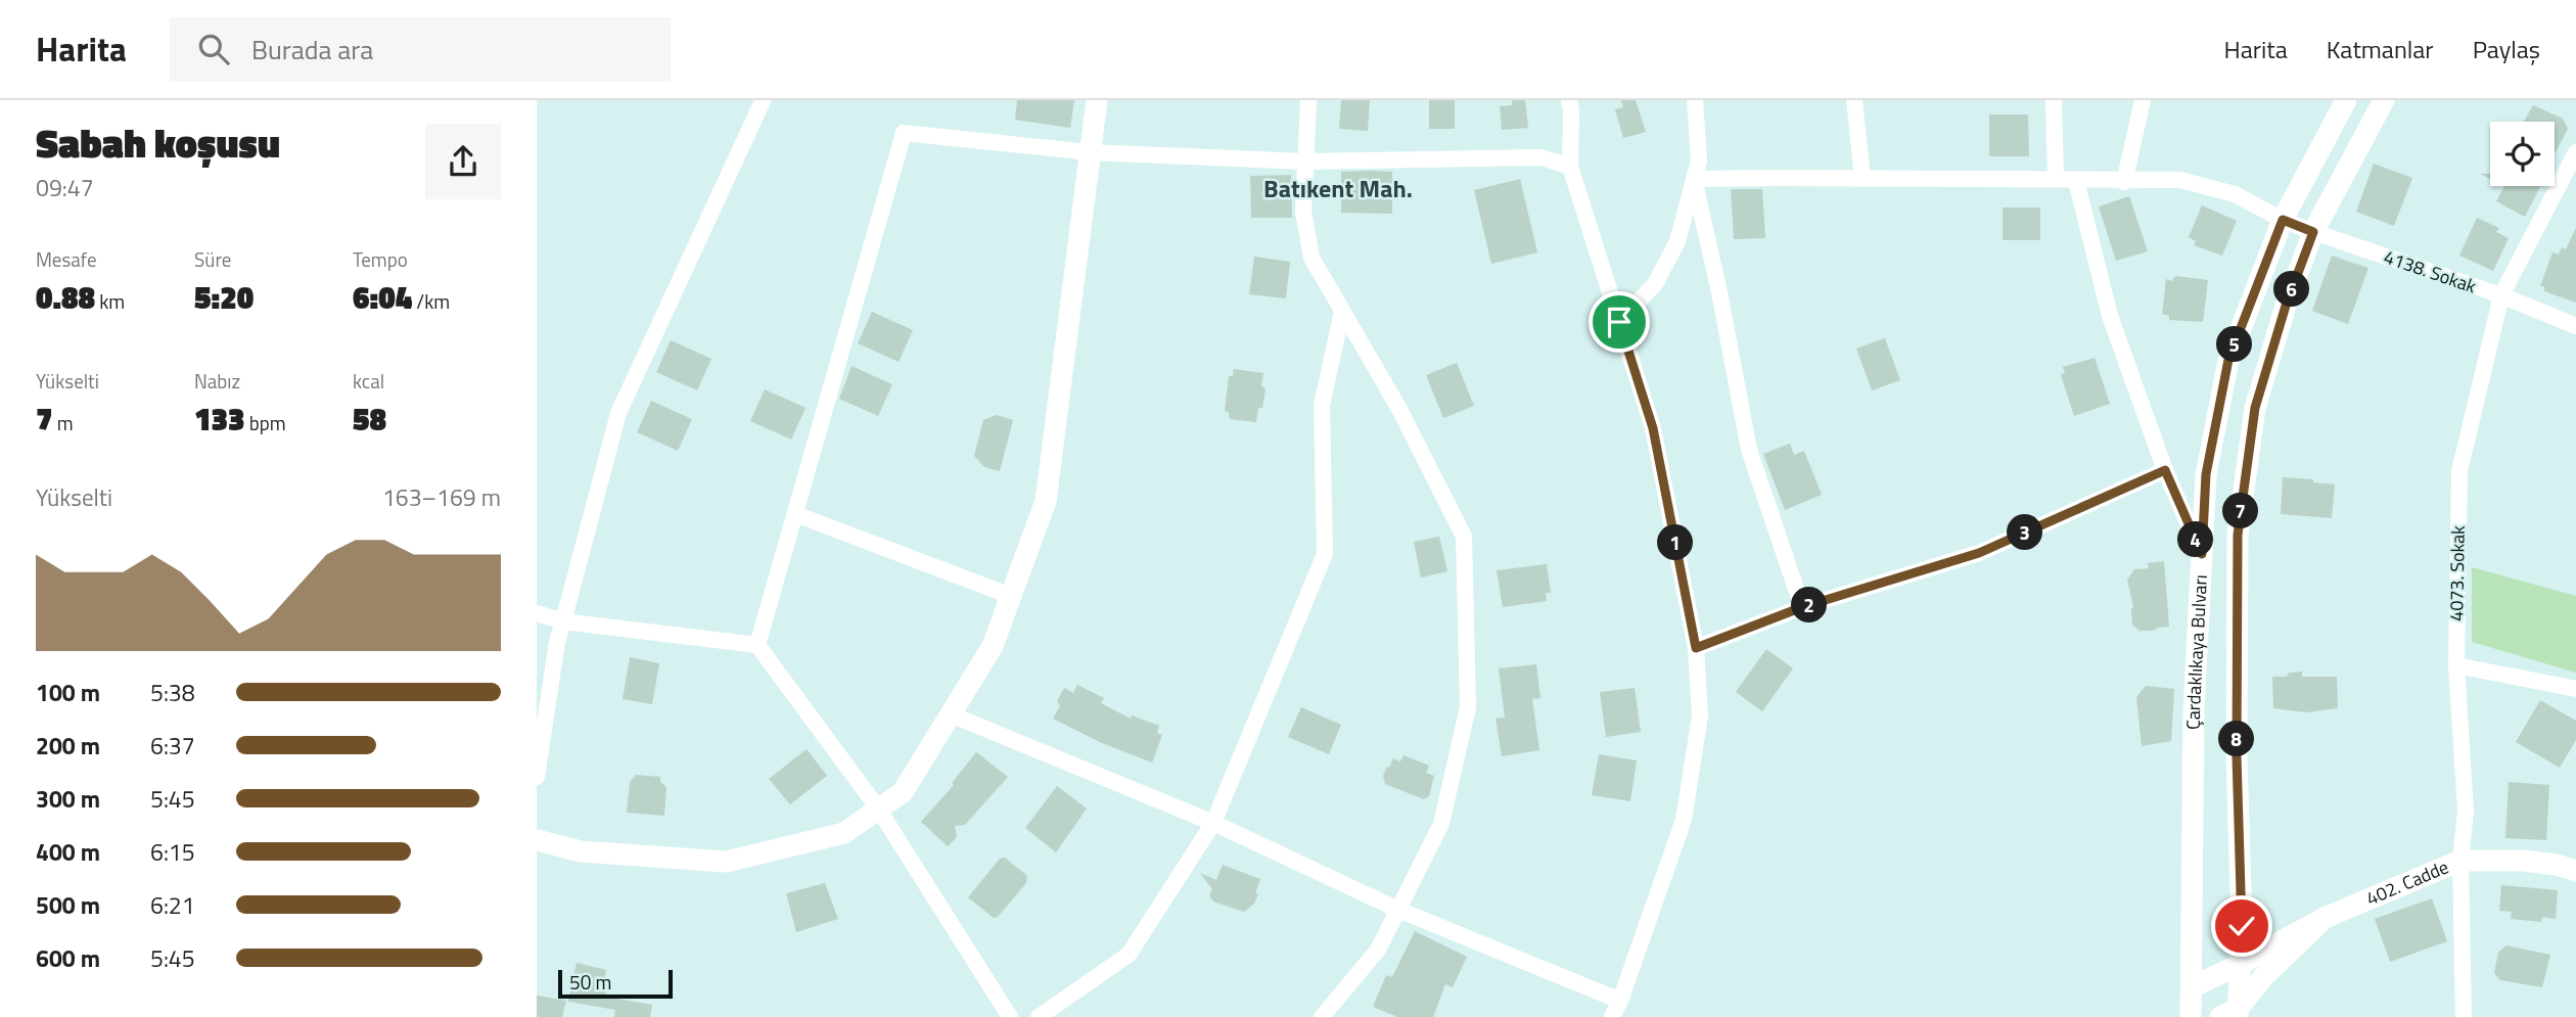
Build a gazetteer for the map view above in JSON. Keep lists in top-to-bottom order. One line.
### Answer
{"streets":{"main road":["Çardaklıkaya Bulvarı","402. Cadde"],"street":["4138. Sokak","4073. Sokak"]},"crossings":[["4138. Sokak","4073. Sokak"],["4138. Sokak","Çardaklıkaya Bulvarı"],["4073. Sokak","402. Cadde"],["Çardaklıkaya Bulvarı","402. Cadde"]],"districts":["Batıkent Mah."],"scale_bar":"50 m","page":{"header":"Harita","search":"Burada ara","nav":["Harita","Katmanlar","Paylaş"],"heading":["Sabah koşusu","09:47"],"stats":[["Mesafe","0.88 km"],["Süre","5:20"],["Tempo","6:04 /km"],["Yükselti","7 m"],["Nabız","133 bpm"],["kcal","58"]],"pins":["6","5","7","3","4","1","2","8"],"chart":["Yükselti","163–169 m"],"list":[{"name":"100 m","note":"5:38"},{"name":"200 m","note":"6:37"},{"name":"300 m","note":"5:45"},{"name":"400 m","note":"6:15"},{"name":"500 m","note":"6:21"},{"name":"600 m","note":"5:45"}],"scale":"50 m"}}
